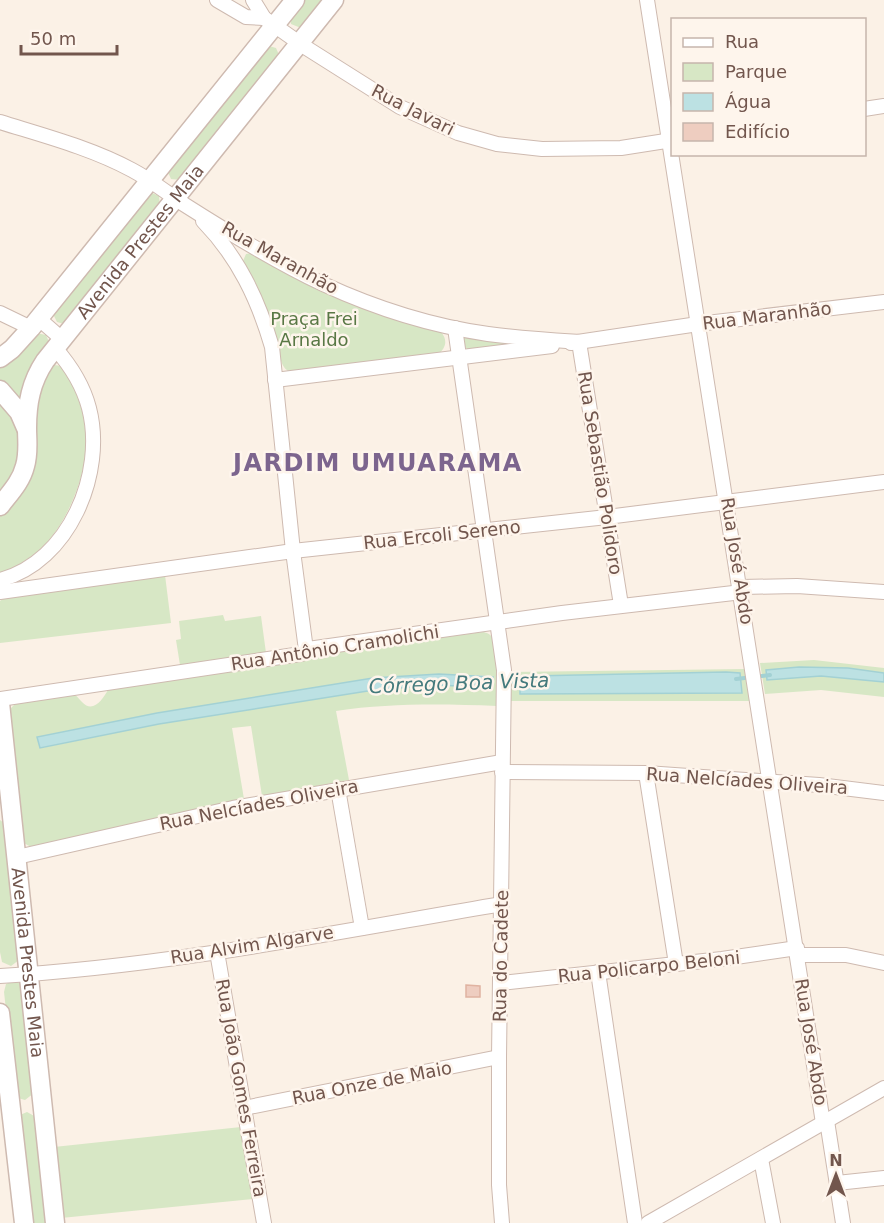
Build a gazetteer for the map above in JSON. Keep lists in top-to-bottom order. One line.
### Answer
{"streets":{"street":["Rua Javari","Avenida Prestes Maia","Rua Maranhão","Rua Sebastião Polidoro","Rua Ercoli Sereno","Rua José Abdo","Rua Antônio Cramolichi","Rua Nelcíades Oliveira","Rua Alvim Algarve","Rua do Cadete","Rua Policarpo Beloni","Rua Onze de Maio","Rua João Gomes Ferreira"]},"crossings":[["Rua Javari","Avenida Prestes Maia"],["Rua Javari","Rua José Abdo"],["Avenida Prestes Maia","Rua Maranhão"],["Avenida Prestes Maia","Rua Antônio Cramolichi"],["Avenida Prestes Maia","Rua Nelcíades Oliveira"],["Avenida Prestes Maia","Rua Alvim Algarve"],["Rua Maranhão","Rua Sebastião Polidoro"],["Rua Maranhão","Rua José Abdo"],["Rua Maranhão","Rua do Cadete"],["Rua Sebastião Polidoro","Rua Ercoli Sereno"],["Rua Sebastião Polidoro","Rua Antônio Cramolichi"],["Rua Ercoli Sereno","Rua José Abdo"],["Rua Ercoli Sereno","Rua do Cadete"],["Rua José Abdo","Rua Antônio Cramolichi"],["Rua José Abdo","Rua Nelcíades Oliveira"],["Rua José Abdo","Rua Policarpo Beloni"],["Rua Antônio Cramolichi","Rua do Cadete"],["Rua Nelcíades Oliveira","Rua do Cadete"],["Rua Alvim Algarve","Rua do Cadete"],["Rua Alvim Algarve","Rua João Gomes Ferreira"],["Rua do Cadete","Rua Policarpo Beloni"],["Rua do Cadete","Rua Onze de Maio"],["Rua Onze de Maio","Rua João Gomes Ferreira"]],"districts":["JARDIM UMUARAMA"],"water":["Córrego Boa Vista"],"parks":["Praça Frei Arnaldo"],"legend":["Rua","Parque","Água","Edifício"],"scale_bar":"50 m","north":"top"}
